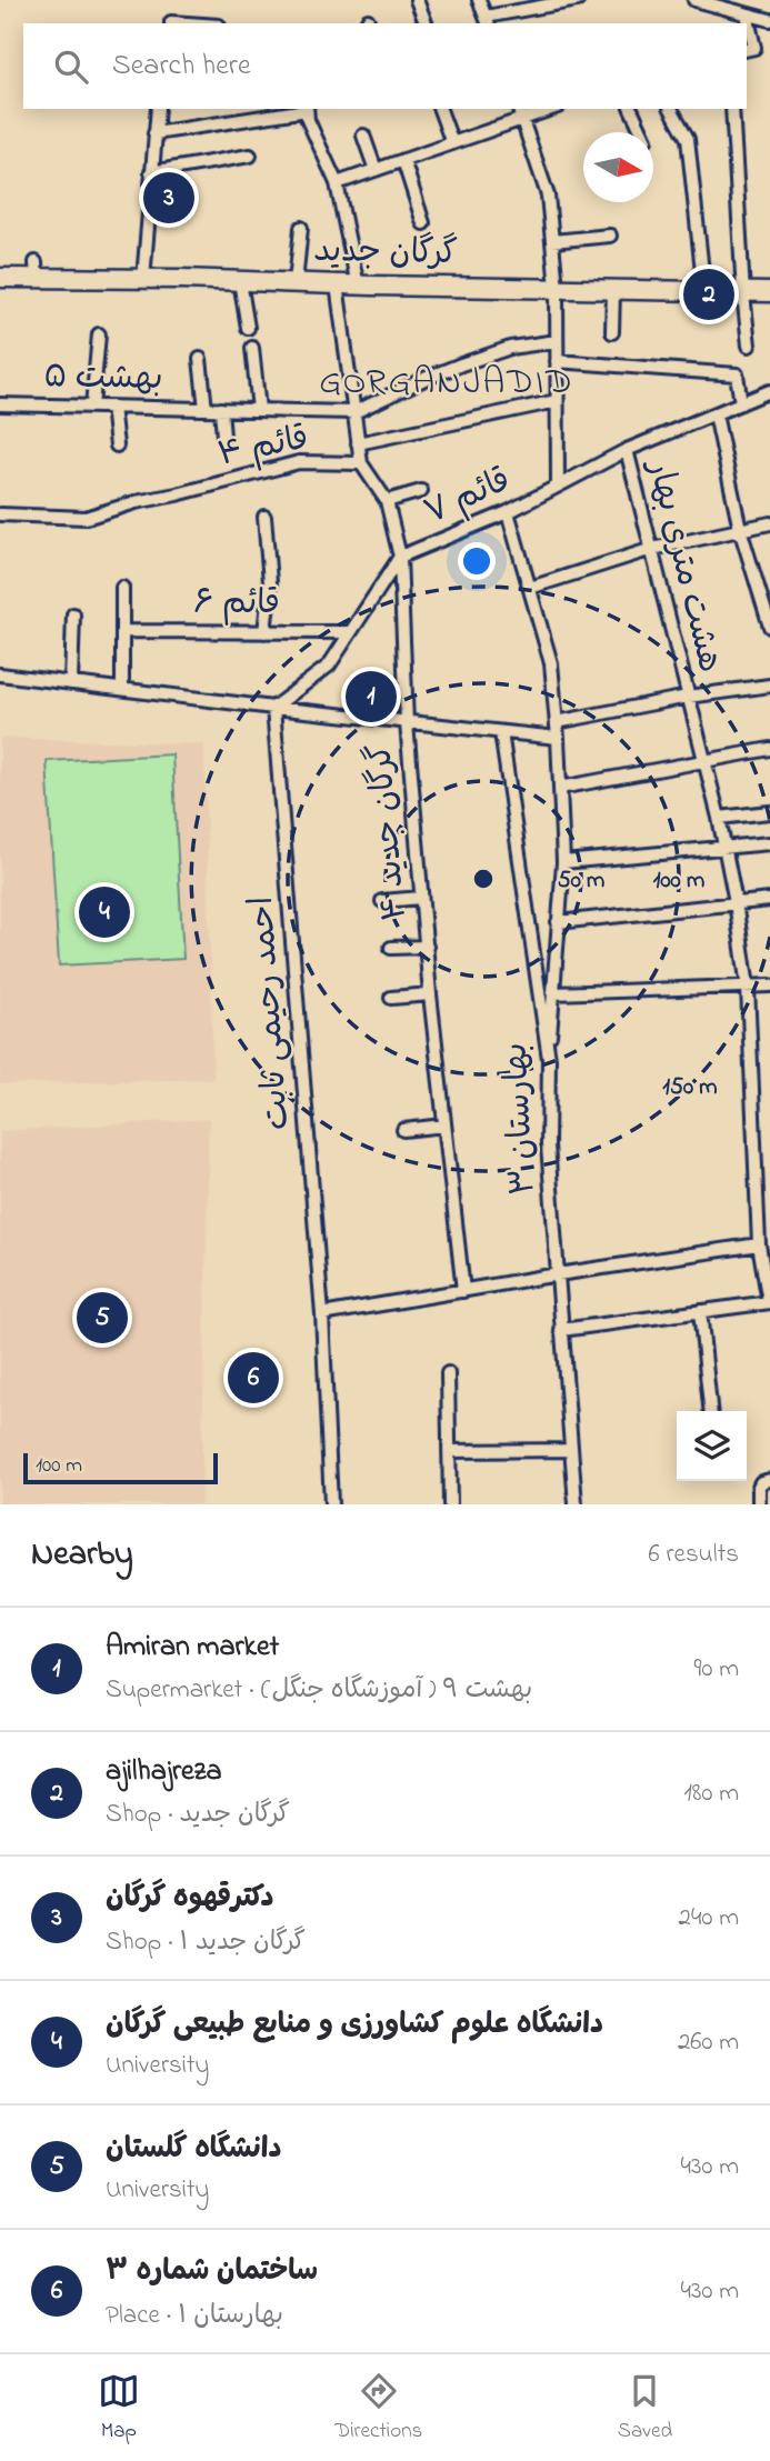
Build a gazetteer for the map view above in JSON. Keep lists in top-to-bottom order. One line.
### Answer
{"streets":{"main road":["گرگان جدید"],"street":["بهشت ۵","قائم ۴","۷ قائم","هشت متری بهار","قائم ۶","گرگان جدید ۴","احمد رحیمی ثابت","بهارستان ۳"]},"crossings":[["گرگان جدید","گرگان جدید ۴"],["بهشت ۵","گرگان جدید ۴"],["قائم ۴","گرگان جدید ۴"],["۷ قائم","هشت متری بهار"],["۷ قائم","گرگان جدید ۴"]],"districts":["GORGANJADID"],"scale_bar":"100 m","north":"right","page":{"search":"Search here","pins":["3","2","1","4","5","6"],"scale":"100 m","heading":["Nearby","6 results"],"list":[{"mark":"1","name":"Amiran market","note":"Supermarket · بهشت ۹ ( آموزشگاه جنگل)","value":"90 m"},{"mark":"2","name":"ajilhajreza","note":"Shop · گرگان جدید","value":"180 m"},{"mark":"3","name":"دکترقهوه گرگان","note":"Shop · گرگان جدید ۱","value":"240 m"},{"mark":"4","name":"دانشگاه علوم کشاورزی و منابع طبیعی گرگان","note":"University","value":"260 m"},{"mark":"5","name":"دانشگاه گلستان","note":"University","value":"430 m"},{"mark":"6","name":"ساختمان شماره ۳","note":"Place · ۱ بهارستان","value":"430 m"}],"nav":["Map","Directions","Saved"]},"rings":["50 m","100 m","150 m"]}
